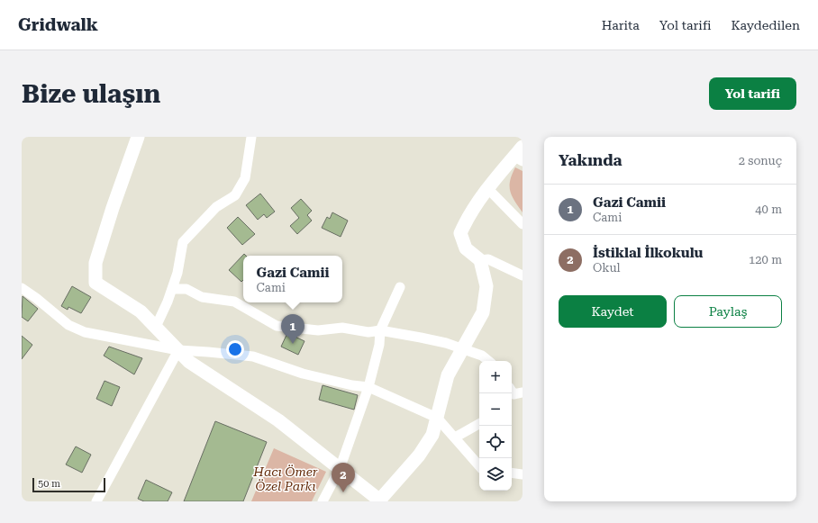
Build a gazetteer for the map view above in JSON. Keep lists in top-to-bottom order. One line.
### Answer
{"parks":["Hacı Ömer Özel Parkı"],"scale_bar":"50 m","page":{"header":"Gridwalk","nav":["Harita","Yol tarifi","Kaydedilen"],"buttons":["Yol tarifi",["Kaydet","Paylaş"]],"title":"Bize ulaşın","heading":["Yakında","2 sonuç"],"list":[{"mark":"1","name":"Gazi Camii","note":"Cami","value":"40 m"},{"mark":"2","name":"İstiklal İlkokulu","note":"Okul","value":"120 m"}],"popup":["Gazi Camii","Cami"],"pins":["1","2"],"map_buttons":["+","−"],"scale":"50 m"}}
